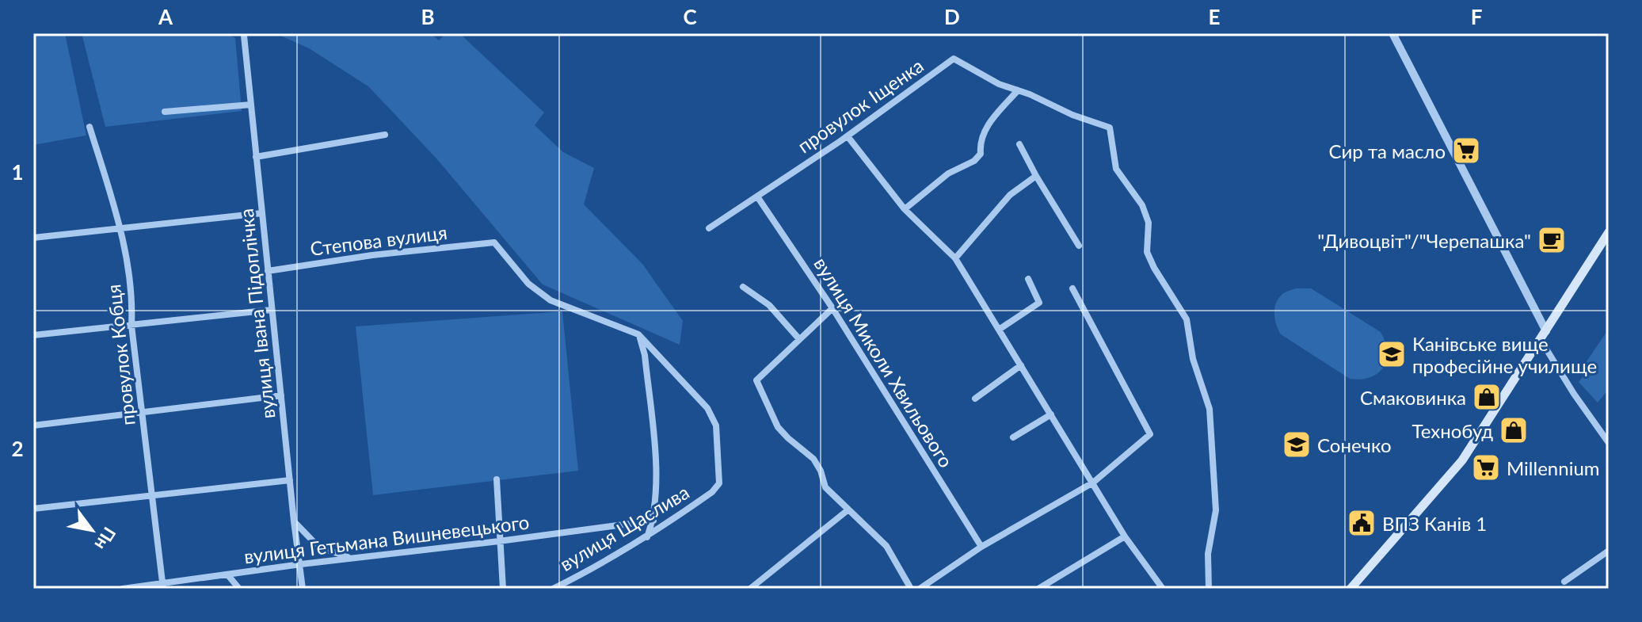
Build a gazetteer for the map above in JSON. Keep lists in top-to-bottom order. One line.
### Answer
{"streets":{"street":["провулок Іщенка","Степова вулиця","вулиця Івана Підоплічка","провулок Кобця","вулиця Миколи Хвильового","вулиця Щаслива","вулиця Гетьмана Вишневецького"]},"crossings":[["провулок Іщенка","вулиця Миколи Хвильового"],["Степова вулиця","вулиця Івана Підоплічка"],["Степова вулиця","вулиця Щаслива"],["вулиця Івана Підоплічка","вулиця Гетьмана Вишневецького"],["провулок Кобця","вулиця Гетьмана Вишневецького"]],"places":{"supermarket":["Сир та масло","Millennium"],"cafe":["\"Дивоцвіт\"/\"Черепашка\""],"school or university":["Канівське вище професійне училище","Сонечко"],"shop":["Смаковинка","Технобуд"],"public building":["ВПЗ Канів 1"]},"north":"bottom right","grid":{"columns":["A","B","C","D","E","F"],"rows":["1","2"]}}
